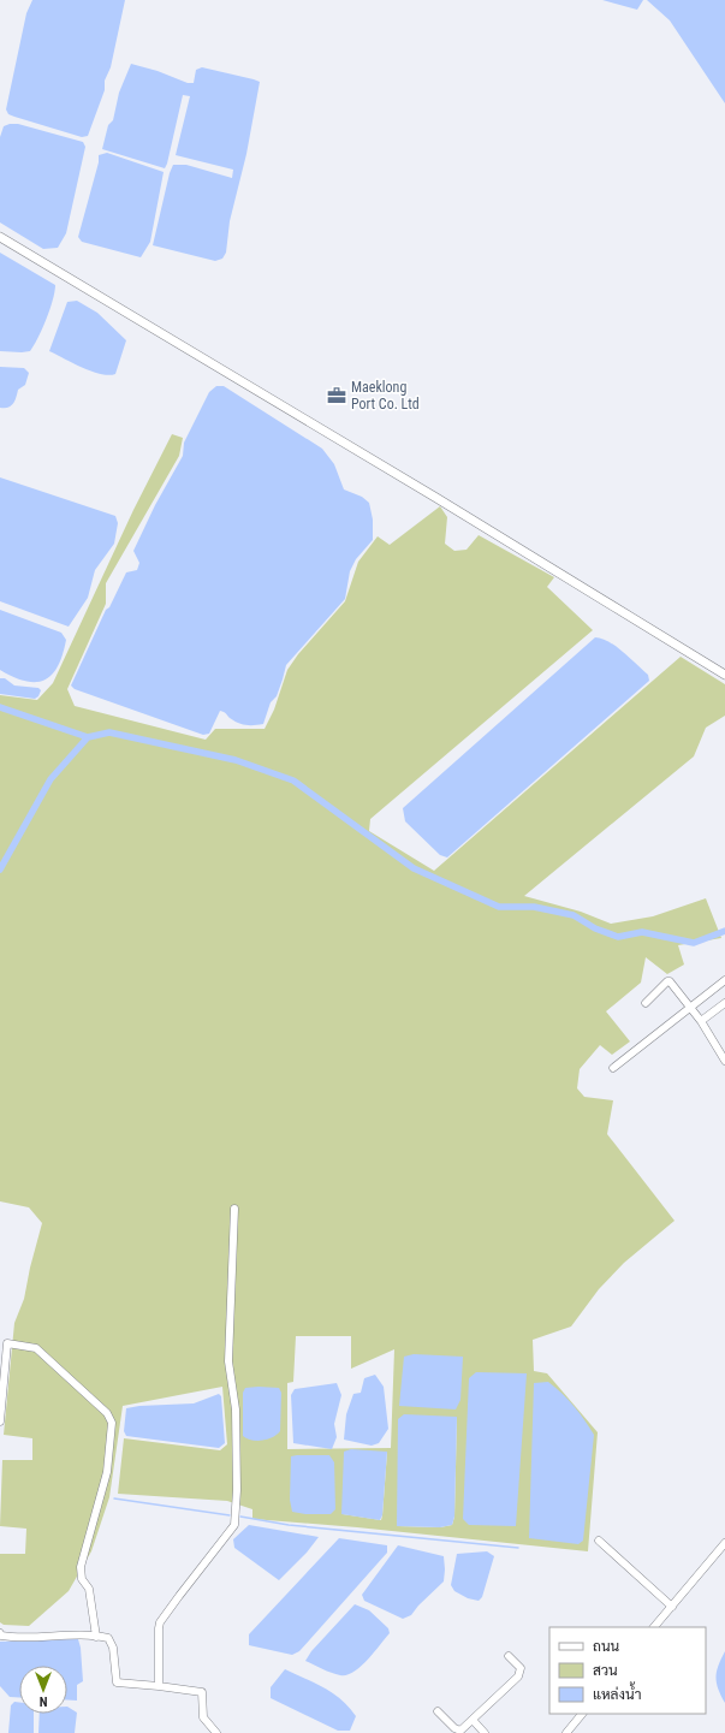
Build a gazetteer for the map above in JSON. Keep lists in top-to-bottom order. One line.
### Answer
{"places":{"office":["Maeklong Port Co. Ltd"]},"legend":["ถนน","สวน","แหล่งน้ำ"],"north":"bottom"}
